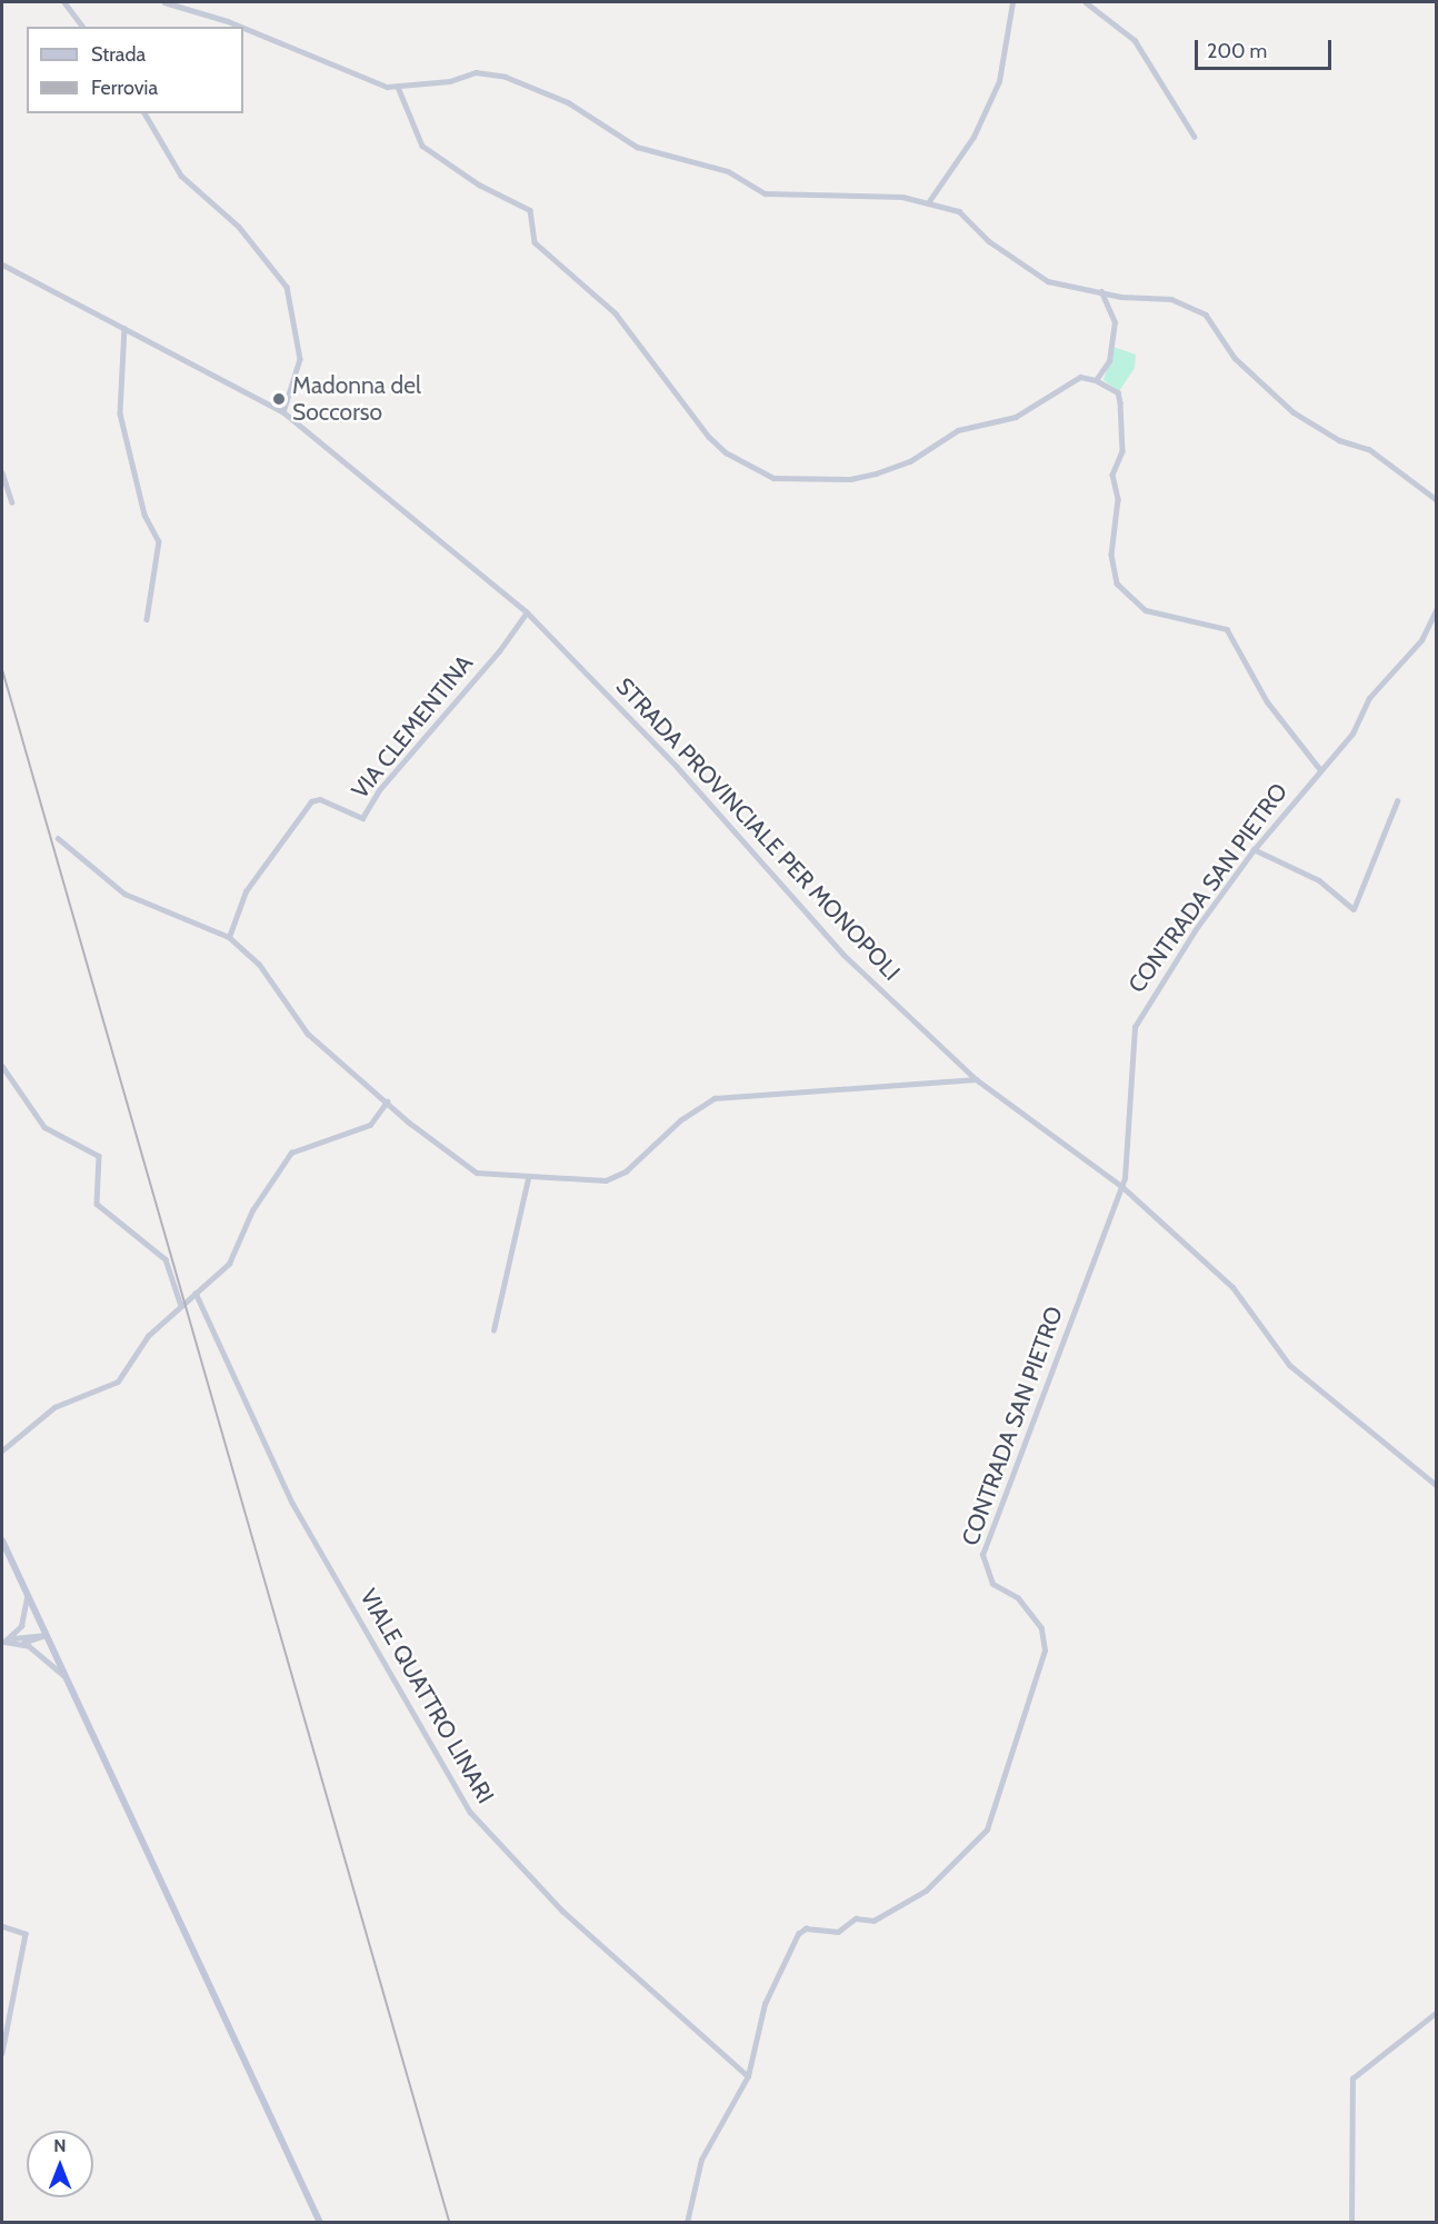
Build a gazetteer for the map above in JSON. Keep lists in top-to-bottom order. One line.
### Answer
{"streets":{"street":["VIA CLEMENTINA","STRADA PROVINCIALE PER MONOPOLI","CONTRADA SAN PIETRO","VIALE QUATTRO LINARI"]},"crossings":[["VIA CLEMENTINA","STRADA PROVINCIALE PER MONOPOLI"],["STRADA PROVINCIALE PER MONOPOLI","CONTRADA SAN PIETRO"],["CONTRADA SAN PIETRO","VIALE QUATTRO LINARI"]],"places":["Madonna del Soccorso"],"legend":["Strada","Ferrovia"],"scale_bar":"200 m","north":"top"}
